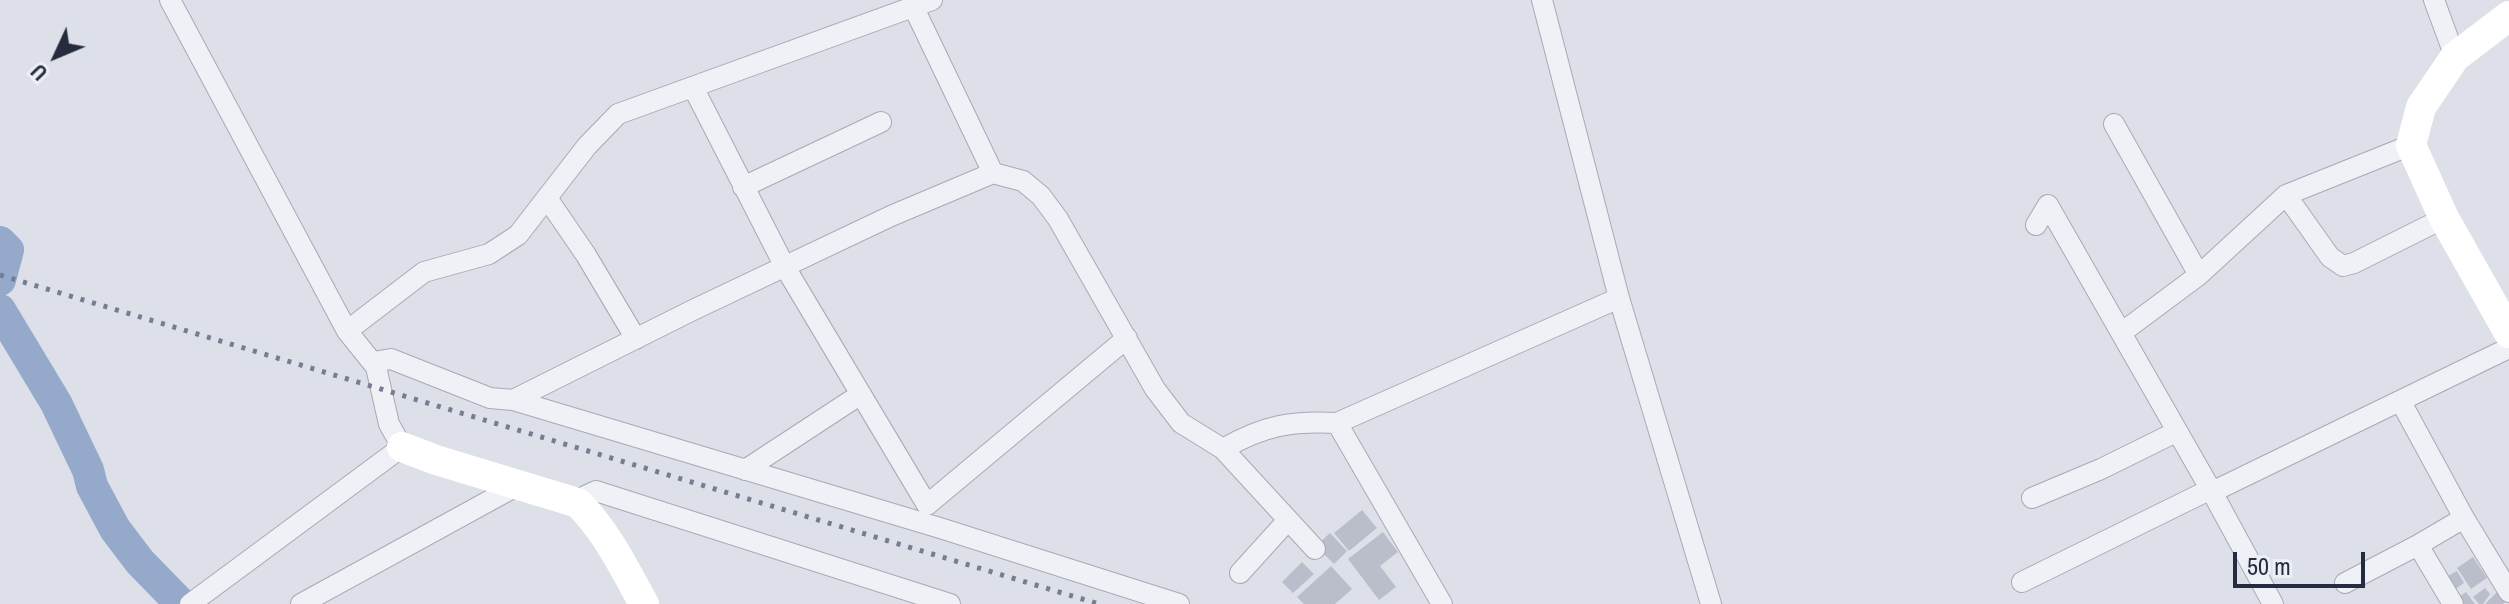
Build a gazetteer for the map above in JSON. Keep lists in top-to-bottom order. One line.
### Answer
{"scale_bar":"50 m","north":"bottom left"}
